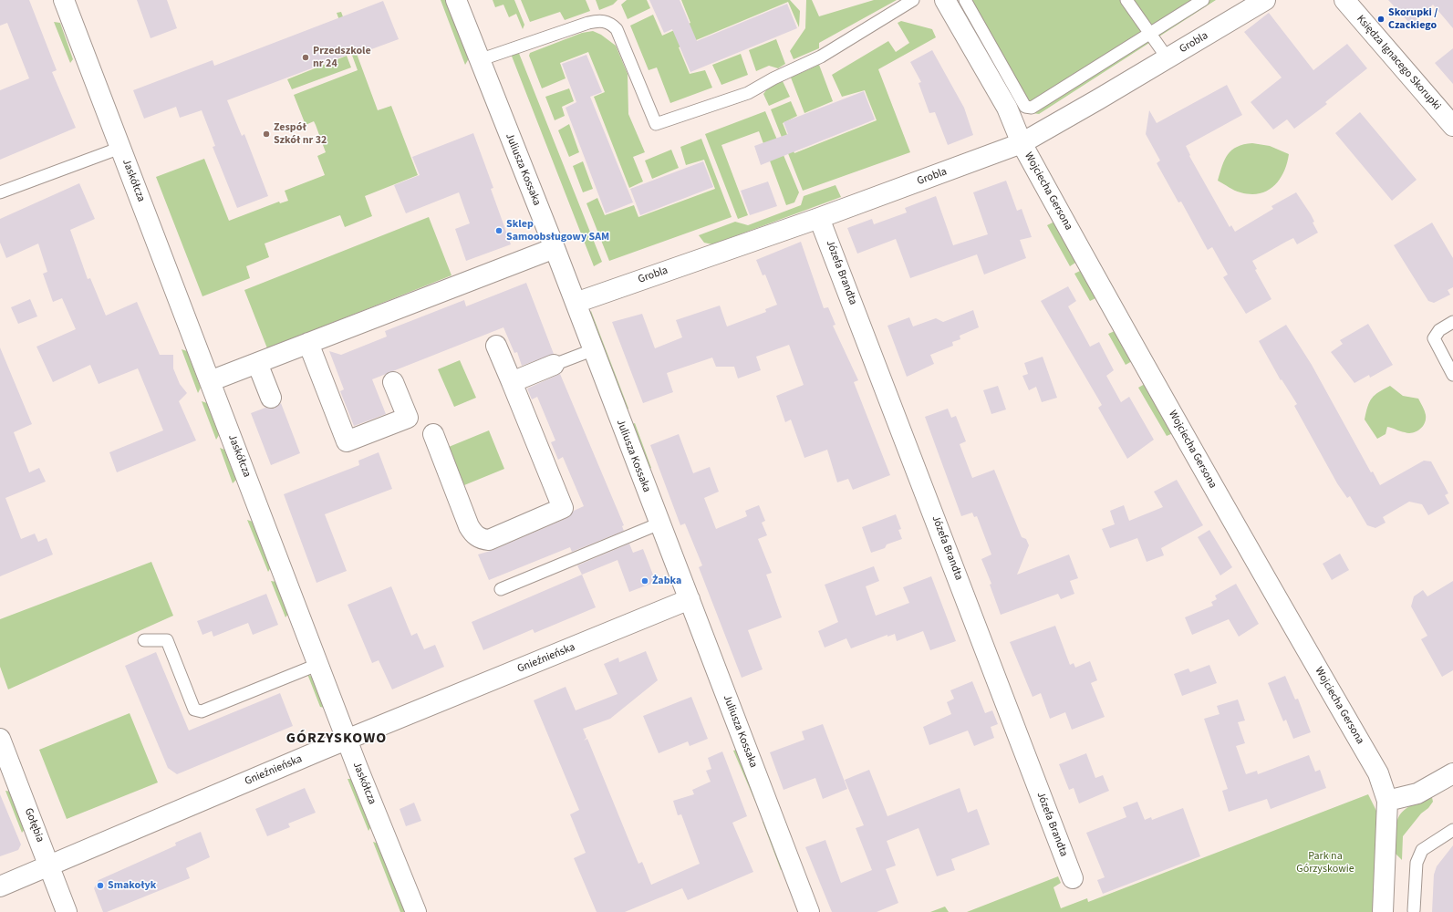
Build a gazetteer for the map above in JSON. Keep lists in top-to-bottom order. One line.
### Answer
{"streets":{"street":["Grobla","Księdza Ignacego Skorupki","Juliusza Kossaka","Jaskółcza","Wojciecha Gersona","Józefa Brandta","Gnieźnieńska","Gołębia"]},"crossings":[["Grobla","Juliusza Kossaka"],["Grobla","Wojciecha Gersona"],["Grobla","Józefa Brandta"],["Juliusza Kossaka","Gnieźnieńska"],["Jaskółcza","Gnieźnieńska"],["Gnieźnieńska","Gołębia"]],"districts":["GÓRZYSKOWO"],"parks":["Park na Górzyskowie"],"places":["Skorupki / Czackiego","Przedszkole nr 24","Zespół Szkół nr 32","Sklep Samoobsługowy SAM","Żabka","Smakołyk"]}
